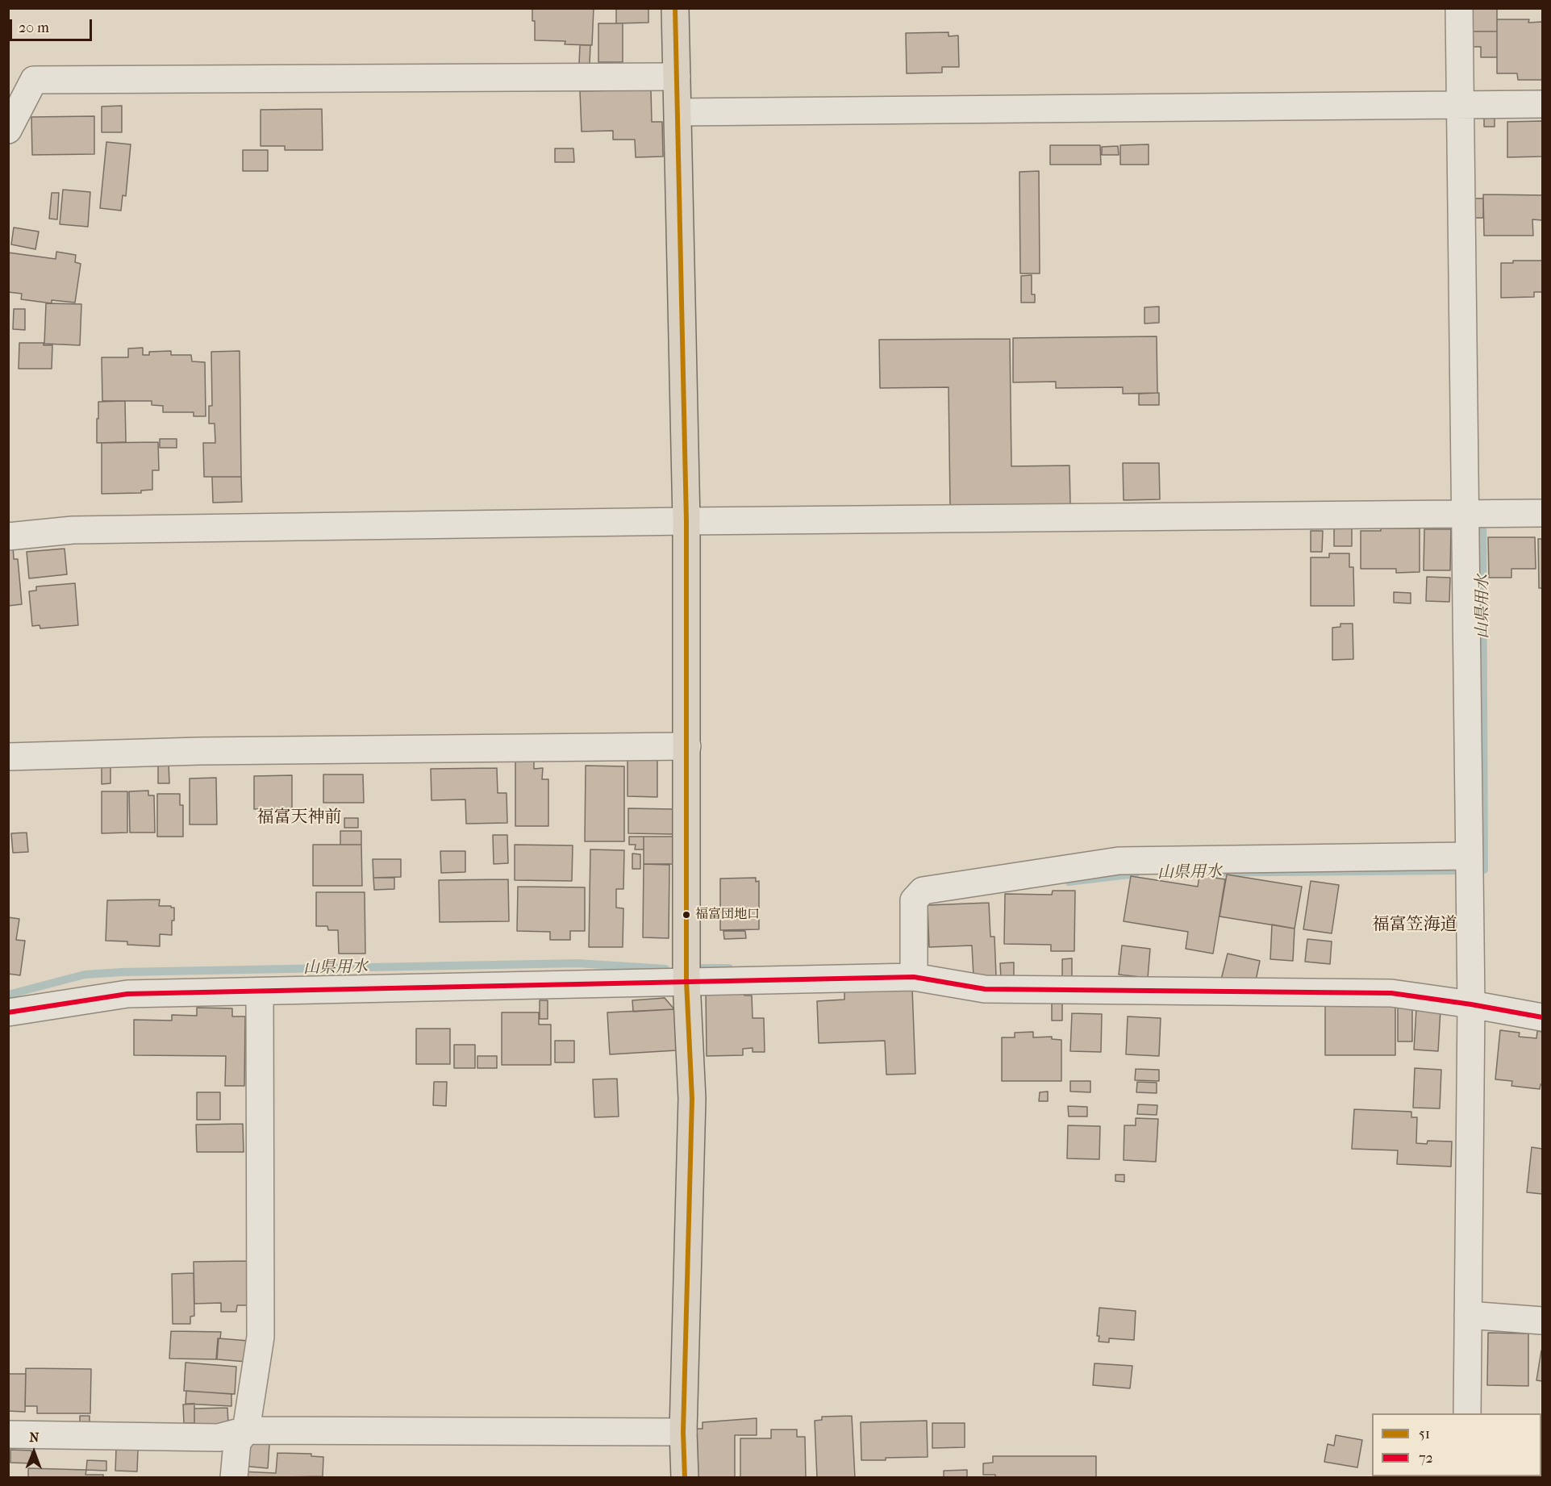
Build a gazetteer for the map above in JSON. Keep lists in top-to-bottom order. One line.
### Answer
{"districts":["福富天神前","福富笠海道"],"water":["山県用水"],"places":["福富団地口"],"lines":["transit line 51","transit line 72"],"legend":["51","72"],"scale_bar":"20 m","north":"top"}
